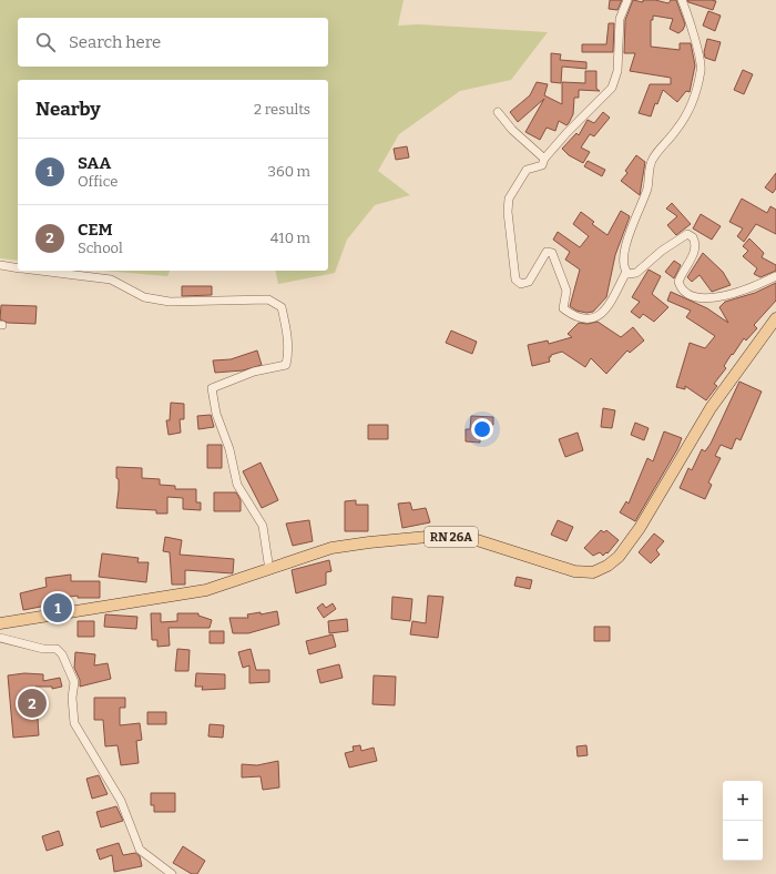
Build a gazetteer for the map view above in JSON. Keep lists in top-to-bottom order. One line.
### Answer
{"streets":{"main road":["RN 26A"]},"page":{"search":"Search here","heading":["Nearby","2 results"],"list":[{"mark":"1","name":"SAA","note":"Office","value":"360 m"},{"mark":"2","name":"CEM","note":"School","value":"410 m"}],"pins":["1","2"],"map_buttons":["+","−"]}}
